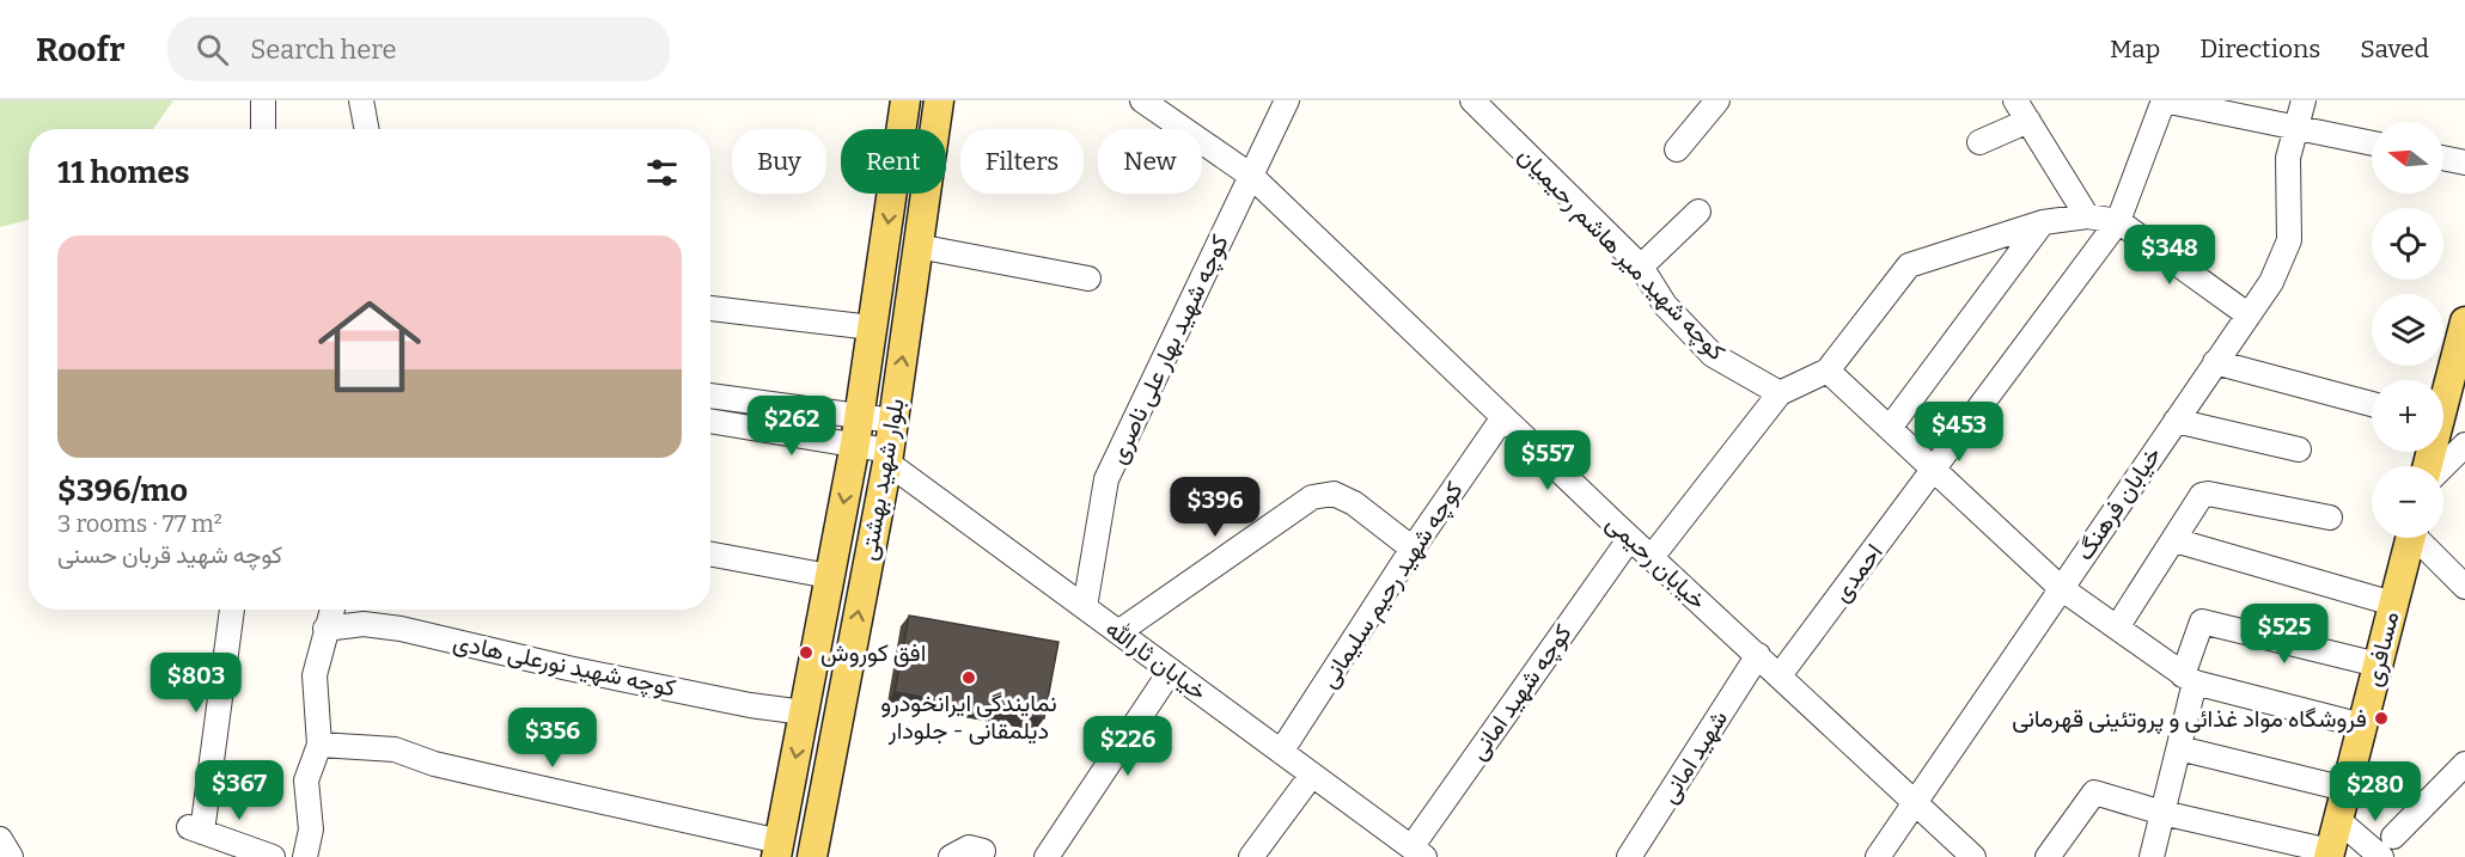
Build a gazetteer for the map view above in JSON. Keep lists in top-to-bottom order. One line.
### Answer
{"streets":{"main road":["بلوار شهید بهشتی","مسافری"],"street":["کوچه شهید میر هاشم رحیمیان","کوچه شهید بهار علی ناصری","خیابان فرهنگ","خیابان رحیمی","احمدی","کوچه شهید رحیم سلیمانی","خیابان ثارالله","کوچه شهید نورعلی هادی","کوچه شهید امانی","شهید امانی"]},"crossings":[["کوچه شهید بهار علی ناصری","خیابان رحیمی"],["کوچه شهید بهار علی ناصری","خیابان ثارالله"],["بلوار شهید بهشتی","خیابان ثارالله"],["بلوار شهید بهشتی","کوچه شهید نورعلی هادی"],["خیابان فرهنگ","خیابان رحیمی"],["خیابان رحیمی","احمدی"],["خیابان رحیمی","کوچه شهید رحیم سلیمانی"],["خیابان رحیمی","کوچه شهید امانی"],["خیابان رحیمی","شهید امانی"],["کوچه شهید رحیم سلیمانی","خیابان ثارالله"],["خیابان ثارالله","کوچه شهید امانی"]],"places":["افق کوروش","نمایندگی ایرانخودرو دیلمقانی - جلودار","فروشگاه مواد غذائی و پروتئینی قهرمانی"],"north":"left","page":{"header":"Roofr","search":"Search here","nav":["Map","Directions","Saved"],"map_buttons":["+","−"],"chip":["Buy","Rent","Filters","New"],"heading":"11 homes","list":[{"name":"$396/mo","note":"3 rooms · 77 m² · کوچه شهید قربان حسنی"}],"price":["$348","$262","$453","$557","$396","$525","$803","$356","$226","$367","$280"]}}
